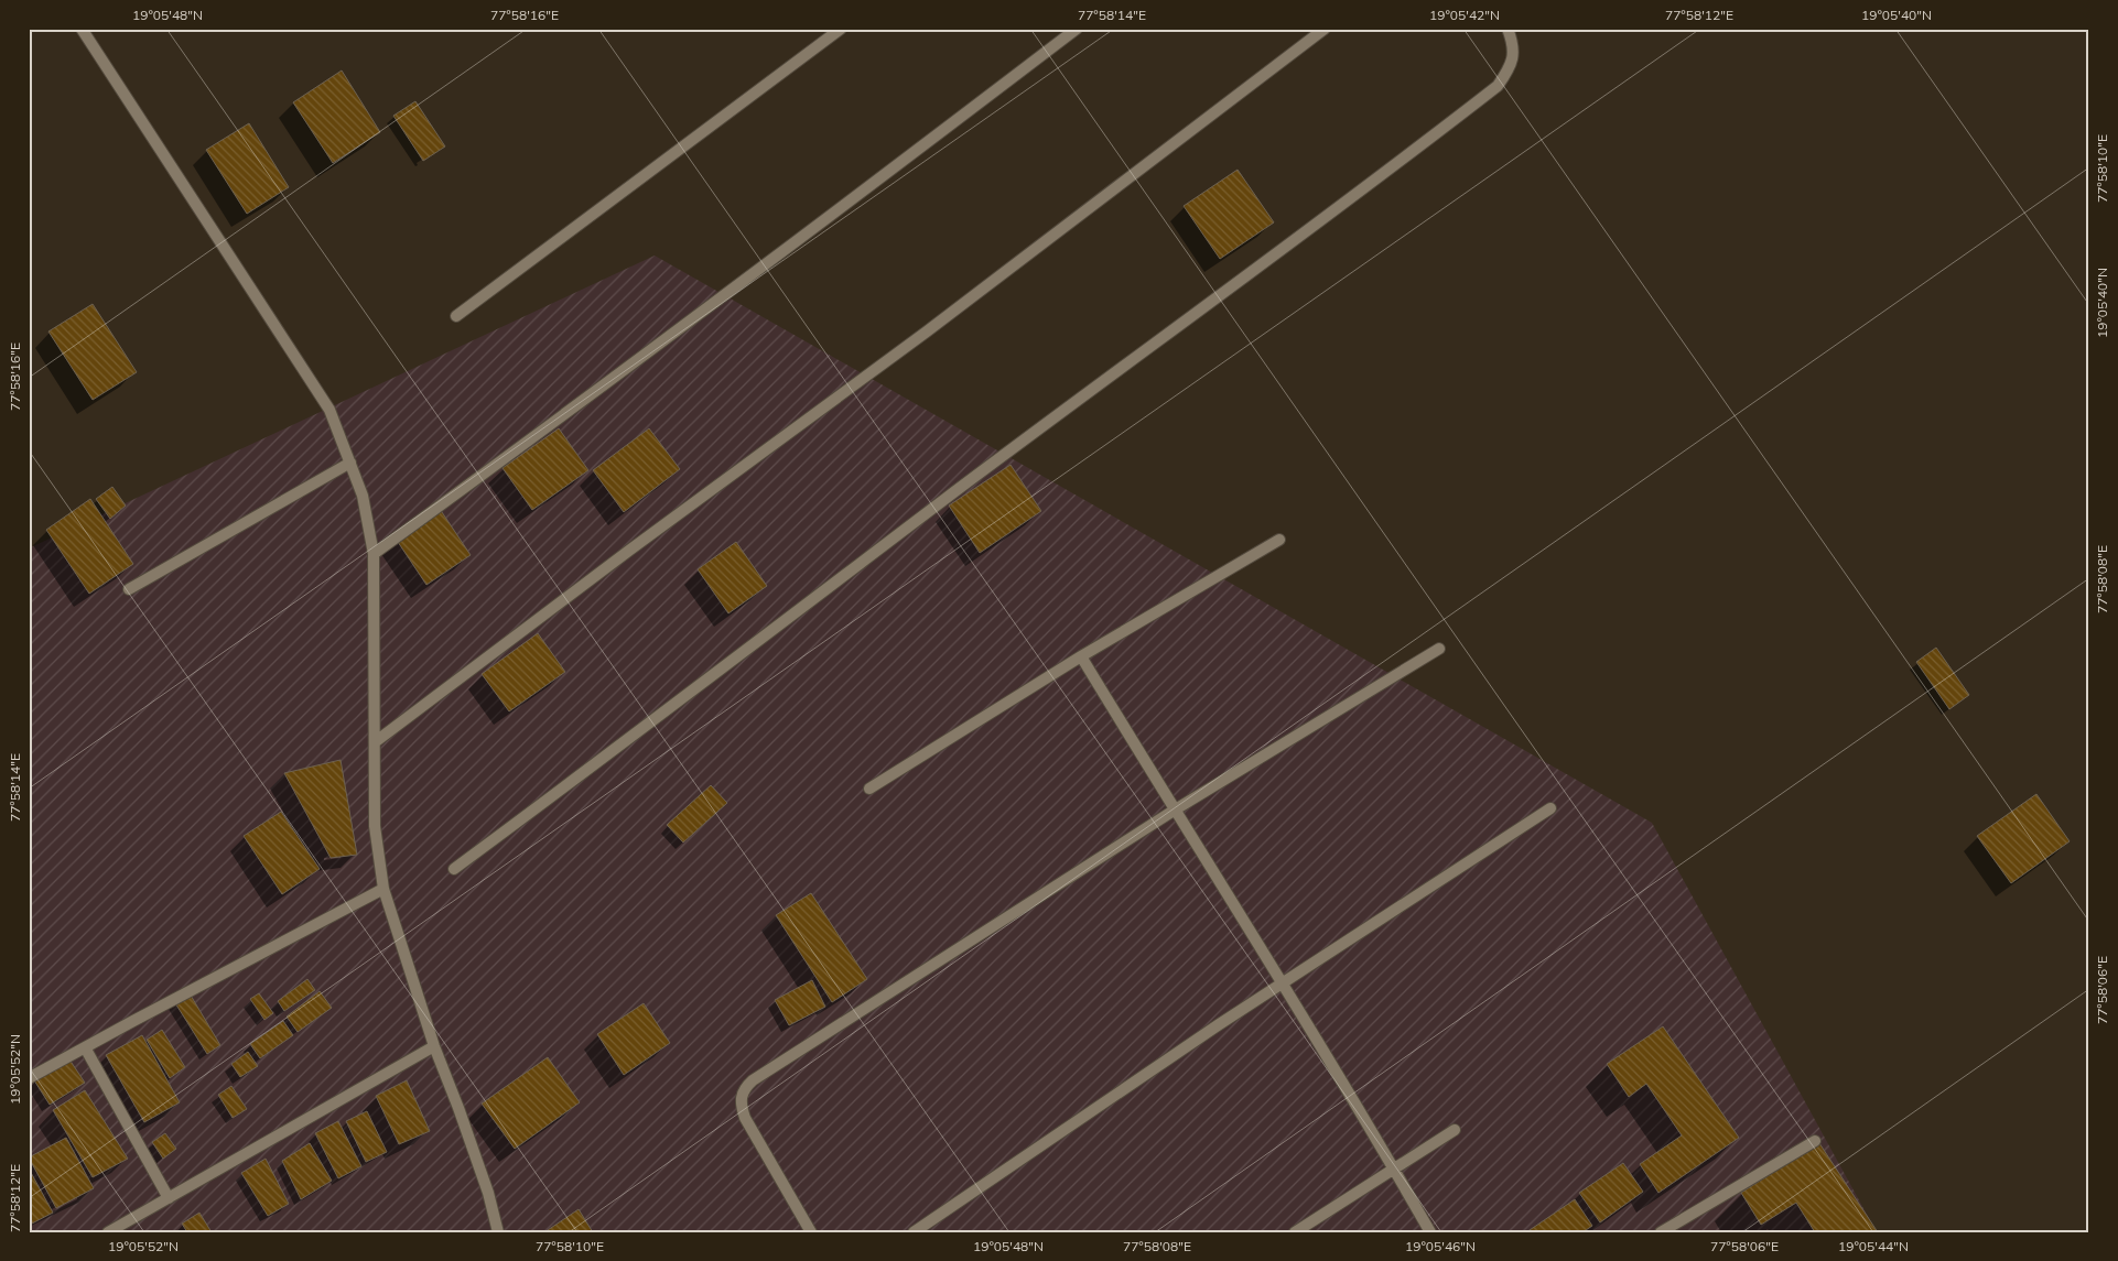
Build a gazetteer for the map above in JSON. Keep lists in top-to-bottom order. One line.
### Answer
{"coordinates":["19°05'48\"N","77°58'16\"E","77°58'14\"E","19°05'42\"N","77°58'12\"E","19°05'40\"N","77°58'10\"E","77°58'08\"E","77°58'06\"E","19°05'52\"N","19°05'46\"N","19°05'44\"N"]}
